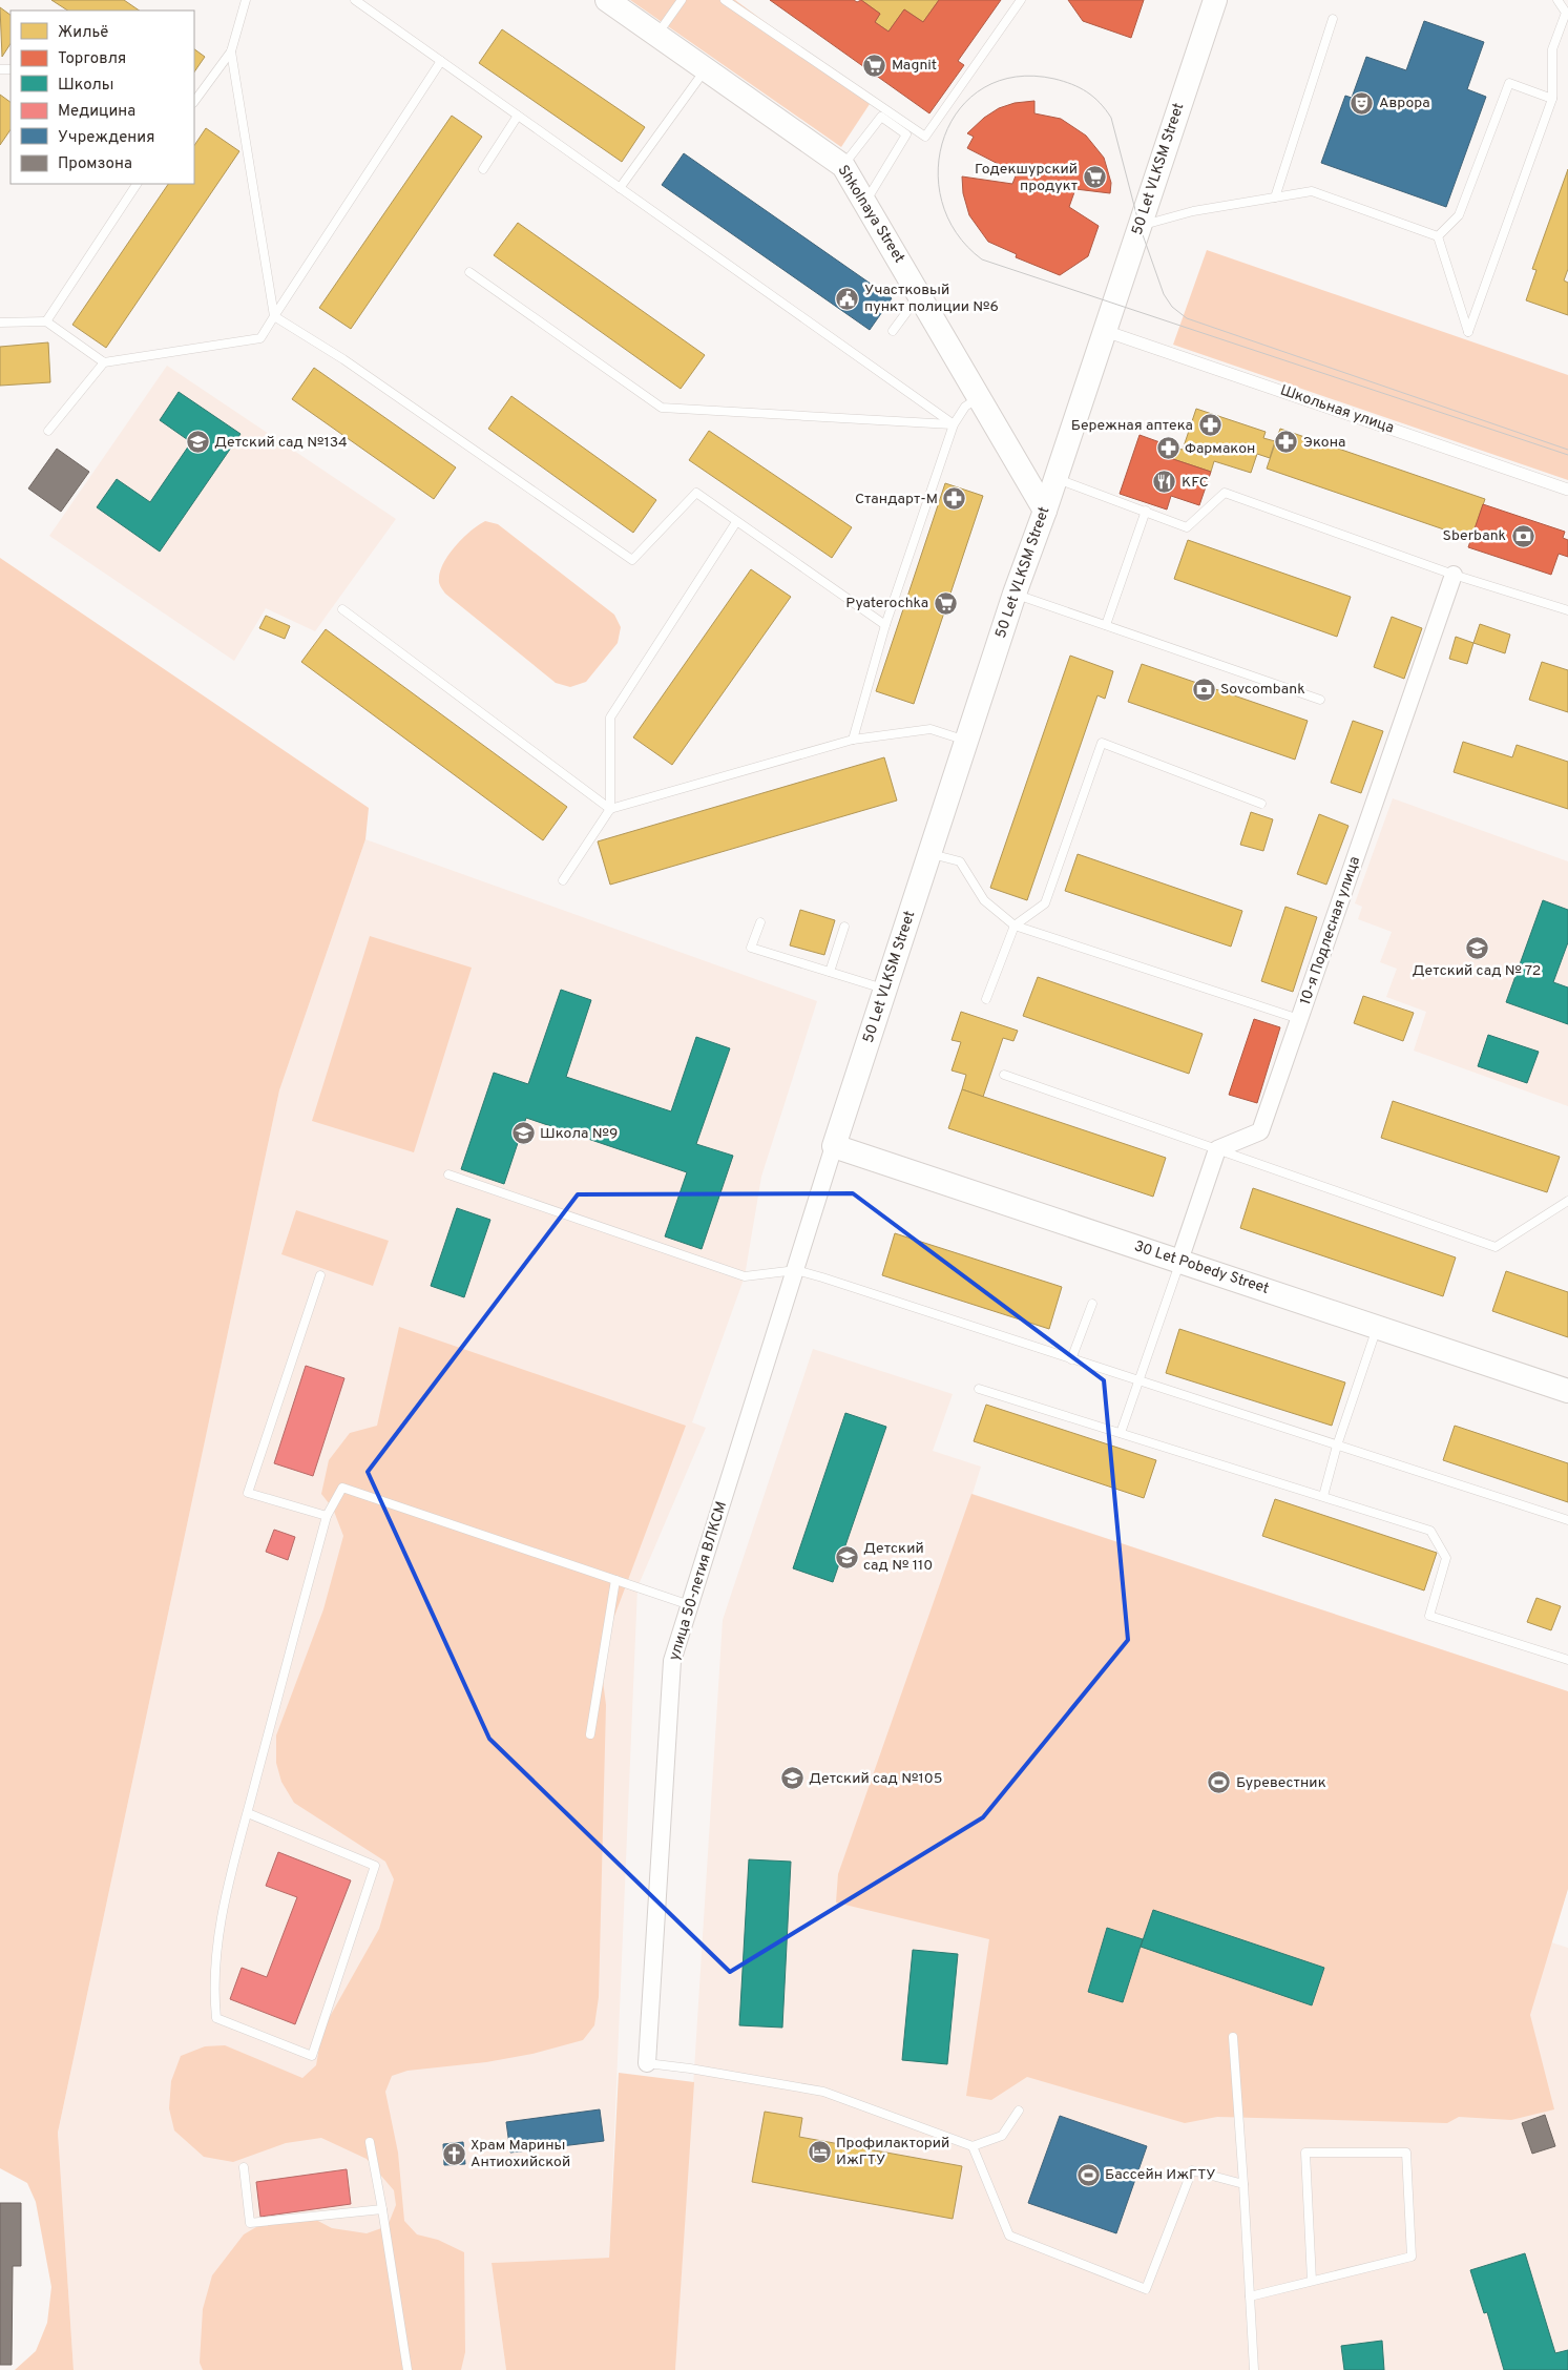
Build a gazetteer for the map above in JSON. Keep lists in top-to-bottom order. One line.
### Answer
{"streets":{"main road":["50 Let VLKSM Street","Shkolnaya Street","30 Let Pobedy Street"],"street":["Школьная улица","10-я Подлесная улица","улица 50-летия ВЛКСМ"]},"crossings":[["50 Let VLKSM Street","Shkolnaya Street"],["50 Let VLKSM Street","Школьная улица"],["50 Let VLKSM Street","30 Let Pobedy Street"],["50 Let VLKSM Street","улица 50-летия ВЛКСМ"],["30 Let Pobedy Street","улица 50-летия ВЛКСМ"]],"places":{"supermarket":["Magnit","Годекшурский продукт","Pyaterochka"],"theatre":["Аврора"],"public building":["Участковый пункт полиции №6"],"pharmacy":["Бережная аптека","Экона","Фармакон","Стандарт-М"],"school or university":["Детский сад №134","Детский сад № 72","Школа №9","Детский сад № 110","Детский сад №105"],"restaurant":["KFC"],"bank":["Sberbank","Sovcombank"],"sports":["Буревестник","Бассейн ИжГТУ"],"hotel":["Профилакторий ИжГТУ"],"church":["Храм Марины Антиохийской"]},"legend":["Жильё","Торговля","Школы","Медицина","Учреждения","Промзона"]}
